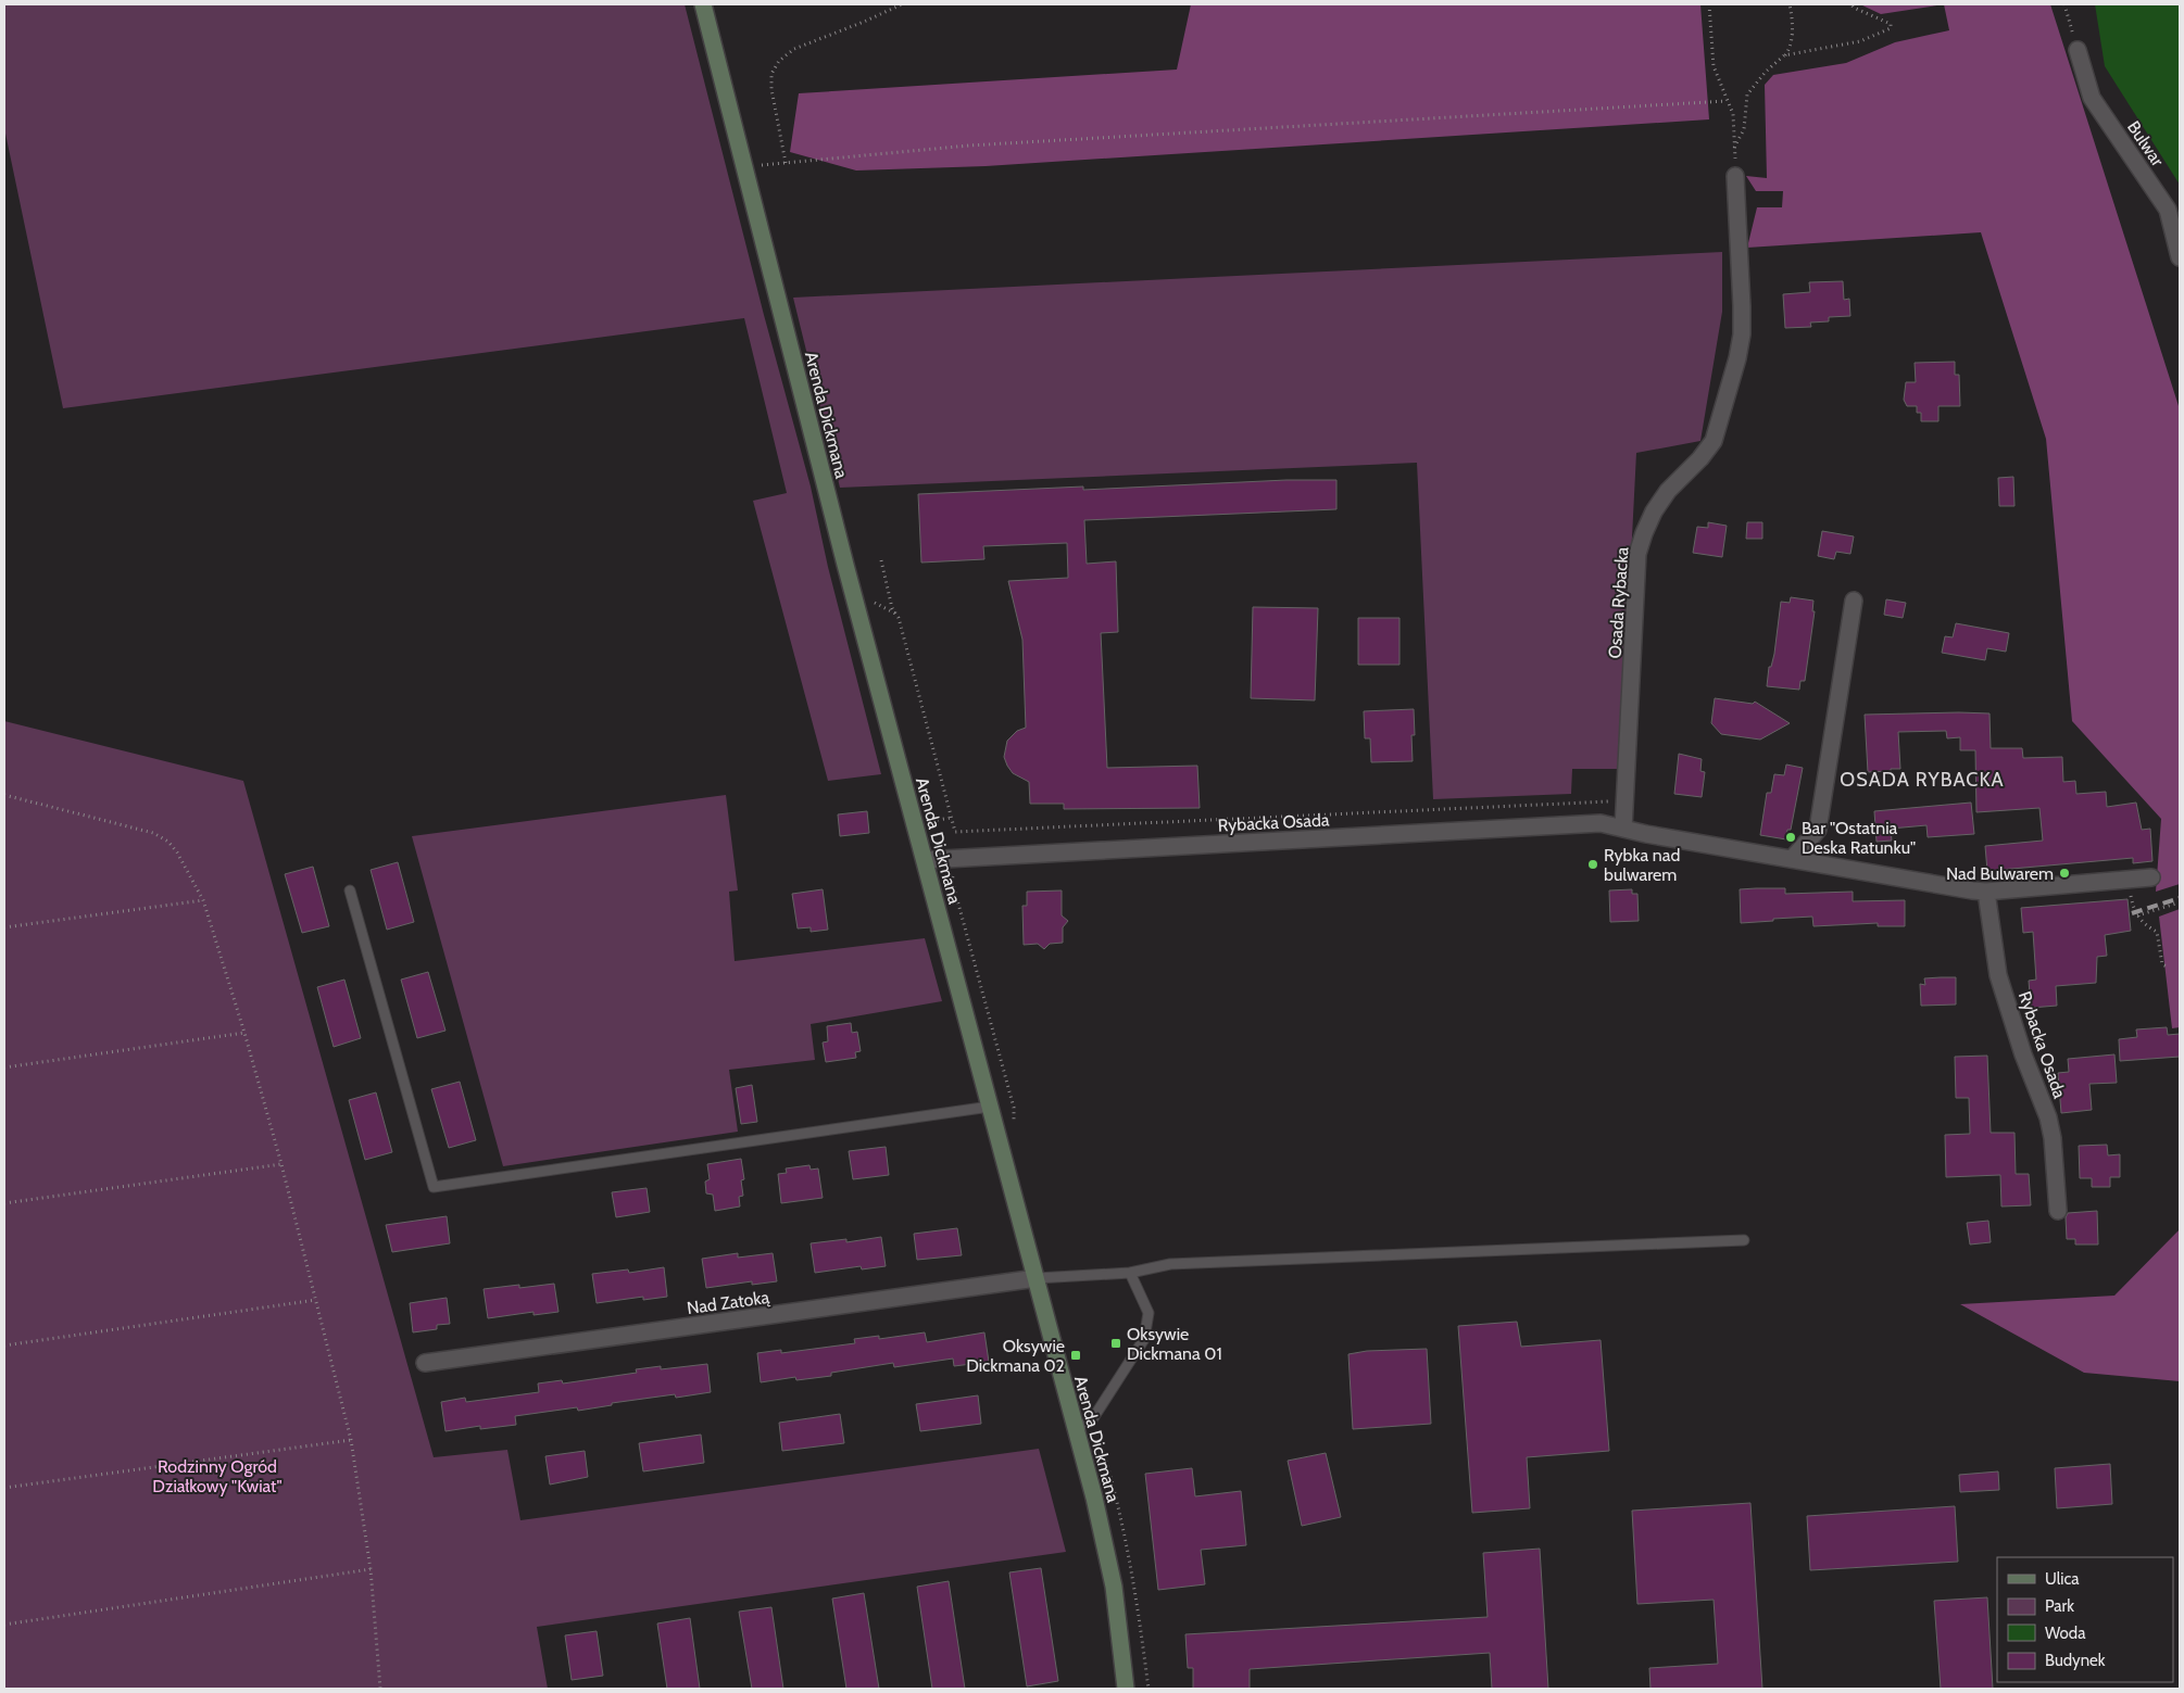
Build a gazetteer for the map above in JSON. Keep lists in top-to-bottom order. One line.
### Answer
{"streets":{"street":["Bulwar","Arenda Dickmana","Osada Rybacka","Rybacka Osada","Nad Zatoką"]},"crossings":[["Arenda Dickmana","Rybacka Osada"],["Arenda Dickmana","Nad Zatoką"]],"districts":["OSADA RYBACKA"],"parks":["Rodzinny Ogród Działkowy \"Kwiat\""],"places":{"other":["Bar \"Ostatnia Deska Ratunku\"","Rybka nad bulwarem","Nad Bulwarem"],"transit":["Oksywie Dickmana 01","Oksywie Dickmana 02"]},"legend":["Ulica","Park","Woda","Budynek"]}
